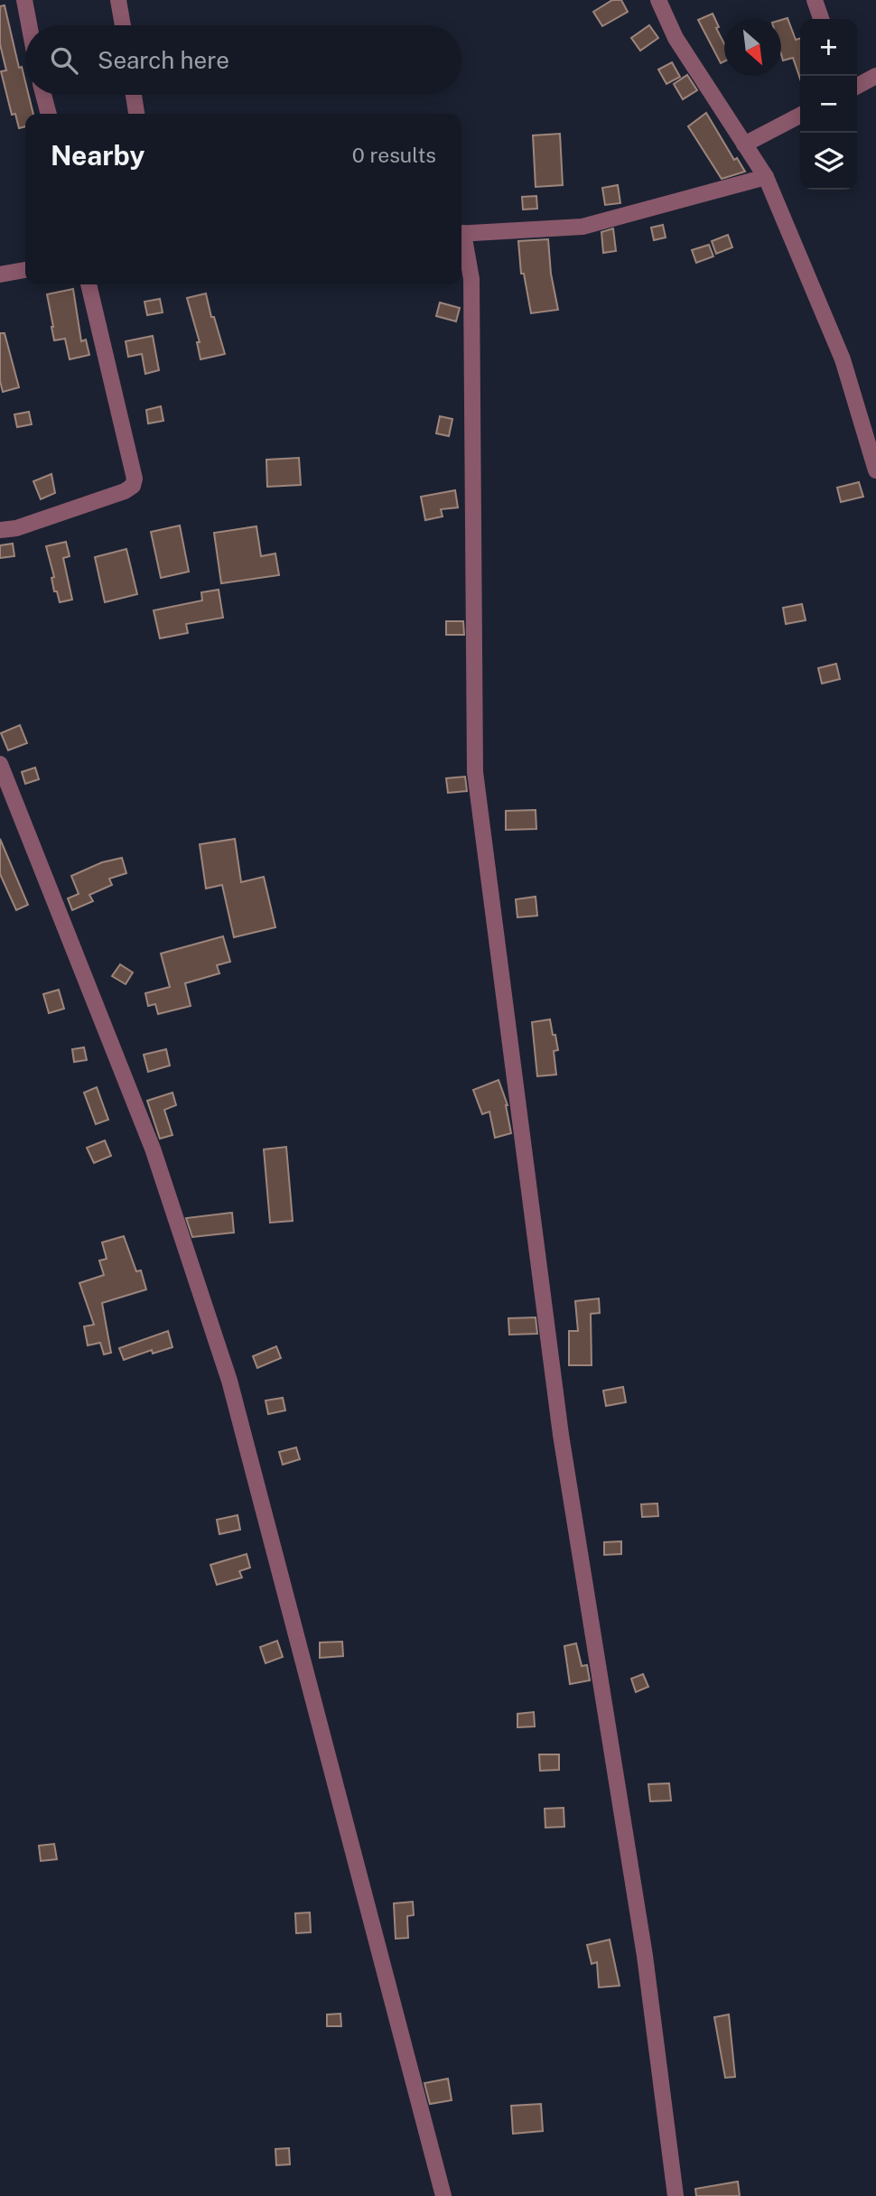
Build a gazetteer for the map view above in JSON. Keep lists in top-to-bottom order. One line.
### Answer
{"north":"bottom right","page":{"map_buttons":["+","−"],"search":"Search here","heading":["Nearby","0 results"]}}
